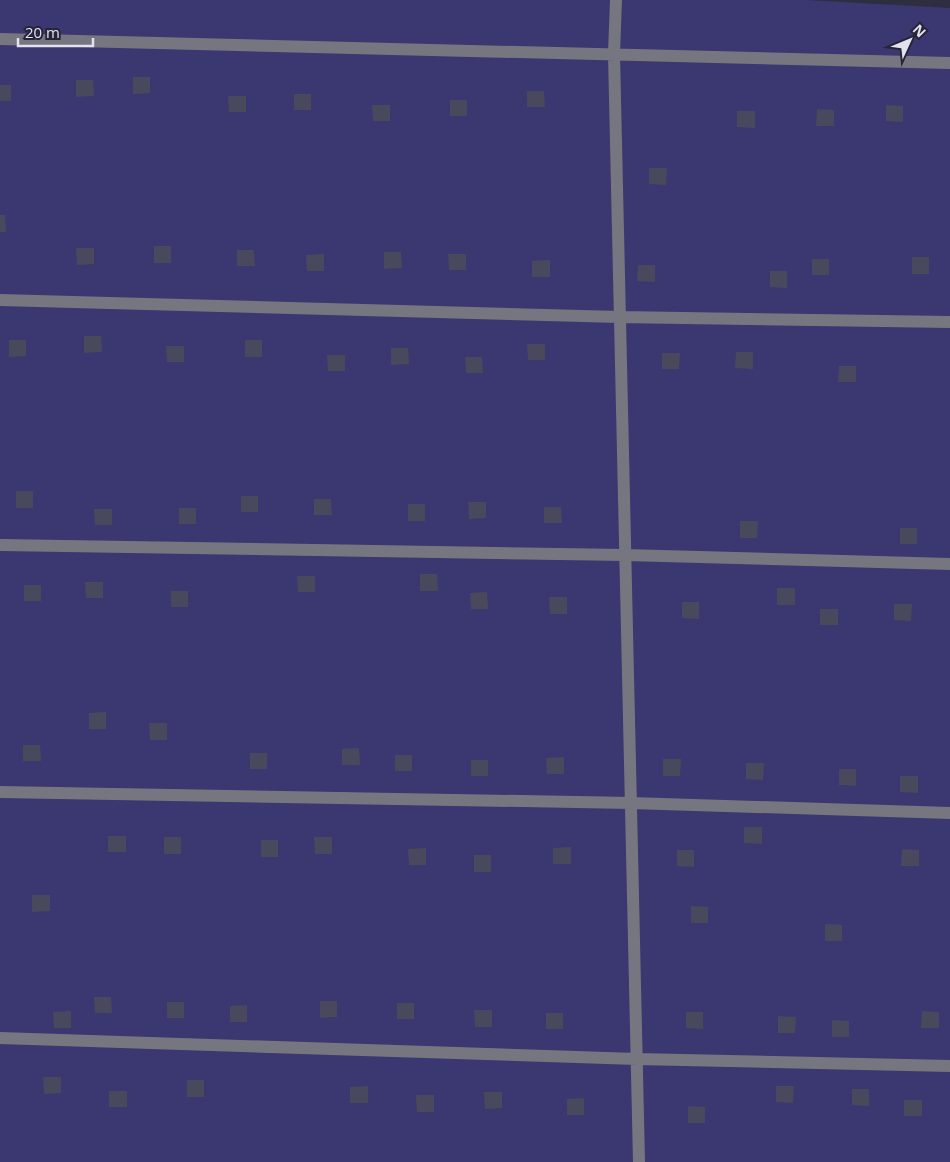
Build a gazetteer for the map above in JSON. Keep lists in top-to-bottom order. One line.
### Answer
{"scale_bar":"20 m","north":"top right"}
